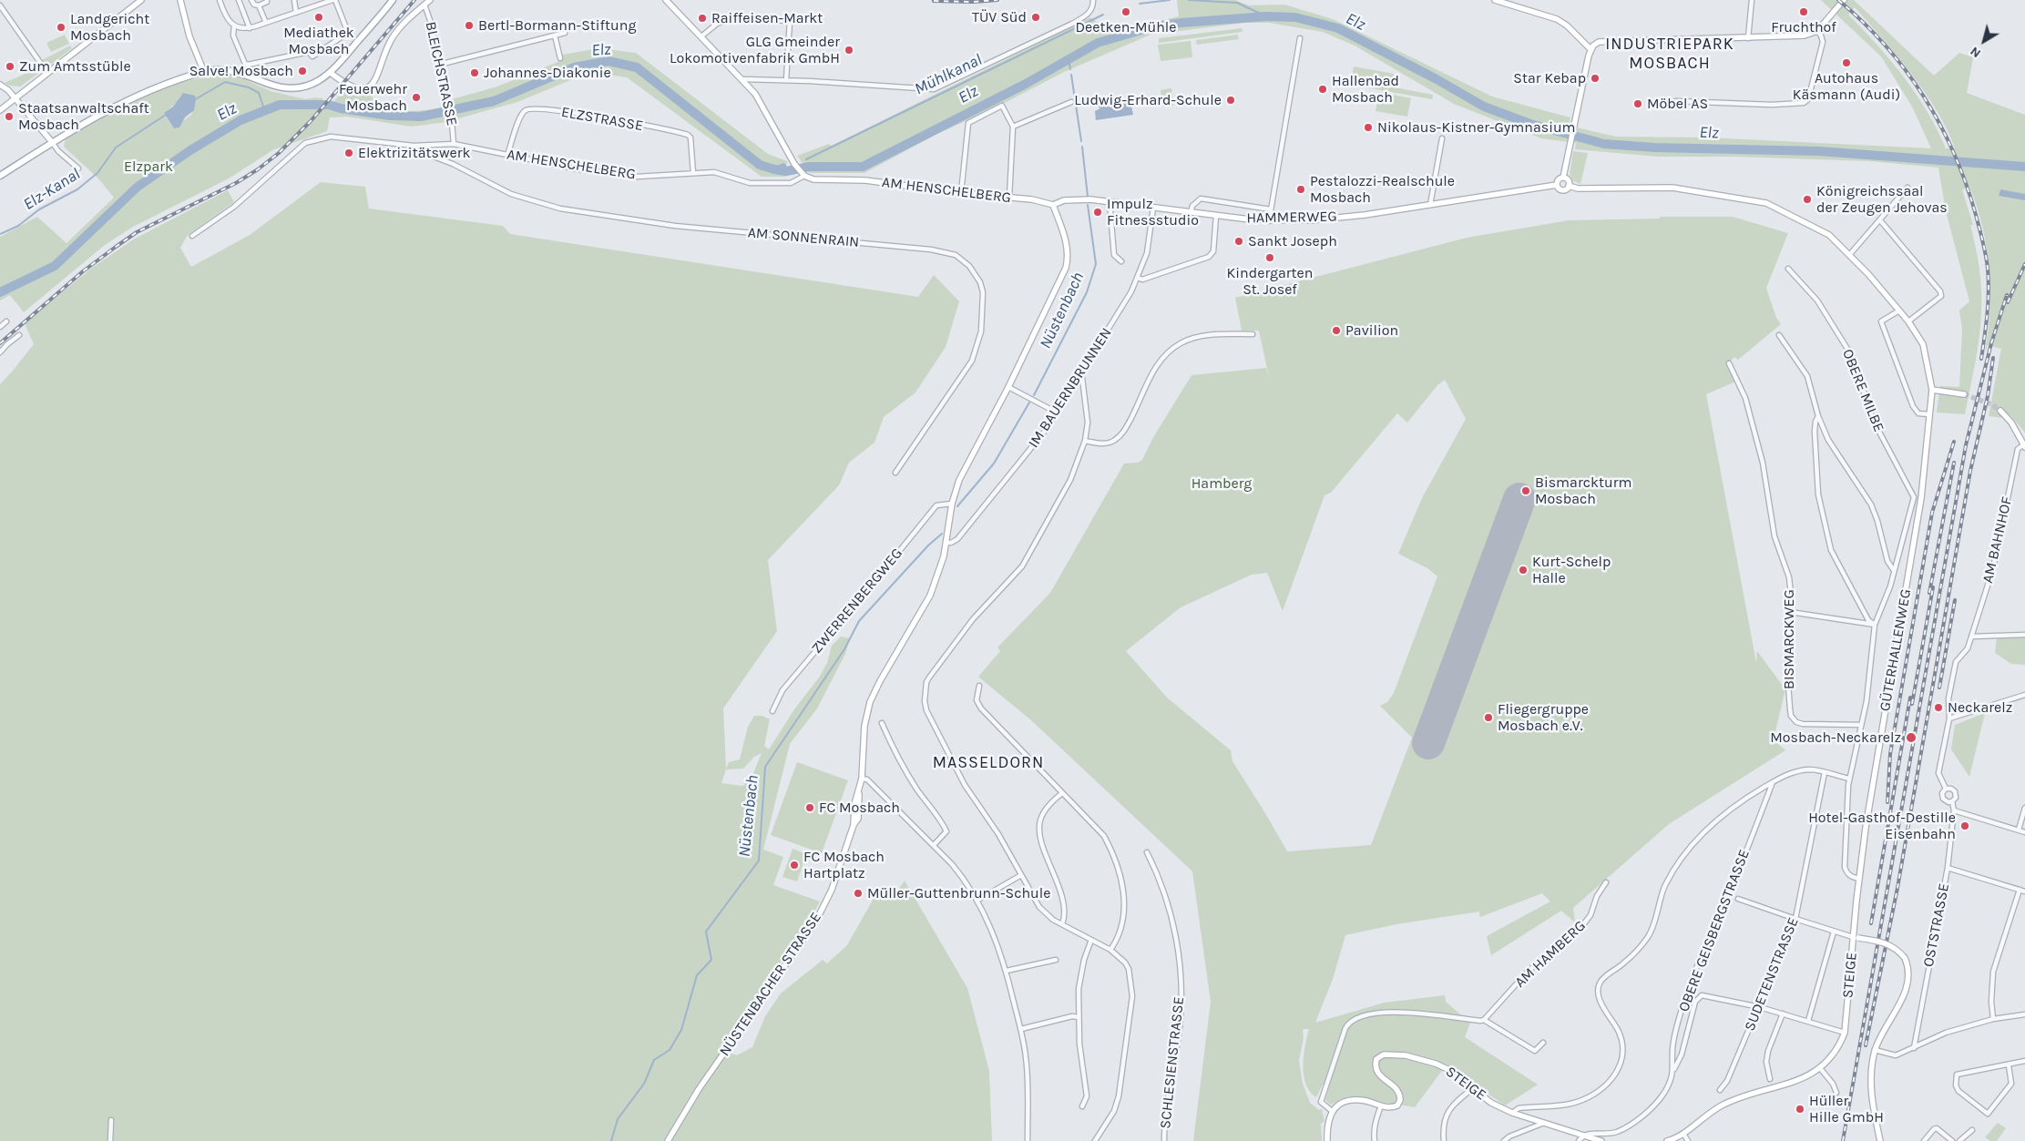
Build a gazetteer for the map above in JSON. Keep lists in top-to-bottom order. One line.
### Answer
{"streets":{"street":["BLEICHSTRASSE","ELZSTRASSE","AM HENSCHELBERG","HAMMERWEG","AM SONNENRAIN","IM BAUERNBRUNNEN","OBERE MILBE","AM BAHNHOF","ZWERRENBERGWEG","BISMARCKWEG","GÜTERHALLENWEG","OSTSTRASSE","OBERE GEISBERGSTRASSE","AM HAMBERG","SUDETENSTRASSE","STEIGE","NÜSTENBACHER STRASSE","SCHLESIENSTRASSE"]},"crossings":[["BLEICHSTRASSE","AM HENSCHELBERG"],["ELZSTRASSE","AM HENSCHELBERG"],["AM HENSCHELBERG","HAMMERWEG"],["AM HENSCHELBERG","AM SONNENRAIN"],["AM HENSCHELBERG","NÜSTENBACHER STRASSE"],["HAMMERWEG","IM BAUERNBRUNNEN"],["HAMMERWEG","GÜTERHALLENWEG"],["HAMMERWEG","NÜSTENBACHER STRASSE"],["IM BAUERNBRUNNEN","NÜSTENBACHER STRASSE"],["AM BAHNHOF","OSTSTRASSE"],["ZWERRENBERGWEG","NÜSTENBACHER STRASSE"],["GÜTERHALLENWEG","STEIGE"],["OBERE GEISBERGSTRASSE","STEIGE"]],"districts":["INDUSTRIEPARK MOSBACH","MASSELDORN"],"water":["Elz","Mühlkanal","Elz-Kanal","Nüstenbach"],"parks":["Elzpark","Hamberg"],"places":["Deetken-Mühle","Fruchthof","Mediathek Mosbach","TÜV Süd","Raiffeisen-Markt","Bertl-Bormann-Stiftung","Landgericht Mosbach","GLG Gmeinder Lokomotivenfabrik GmbH","Autohaus Käsmann (Audi)","Zum Amtsstüble","Salve! Mosbach","Johannes-Diakonie","Star Kebap","Hallenbad Mosbach","Feuerwehr Mosbach","Ludwig-Erhard-Schule","Möbel AS","Staatsanwaltschaft Mosbach","Nikolaus-Kistner-Gymnasium","Elektrizitätswerk","Pestalozzi-Realschule Mosbach","Königreichssaal der Zeugen Jehovas","Impulz Fitnessstudio","Sankt Joseph","Kindergarten St. Josef","Pavilion","Bismarckturm Mosbach","Kurt-Schelp Halle","Neckarelz","Fliegergruppe Mosbach e.V.","Mosbach-Neckarelz","FC Mosbach","Hotel-Gasthof-Destille Eisenbahn","FC Mosbach Hartplatz","Müller-Guttenbrunn-Schule","Hüller Hille GmbH"],"north":"bottom left"}
